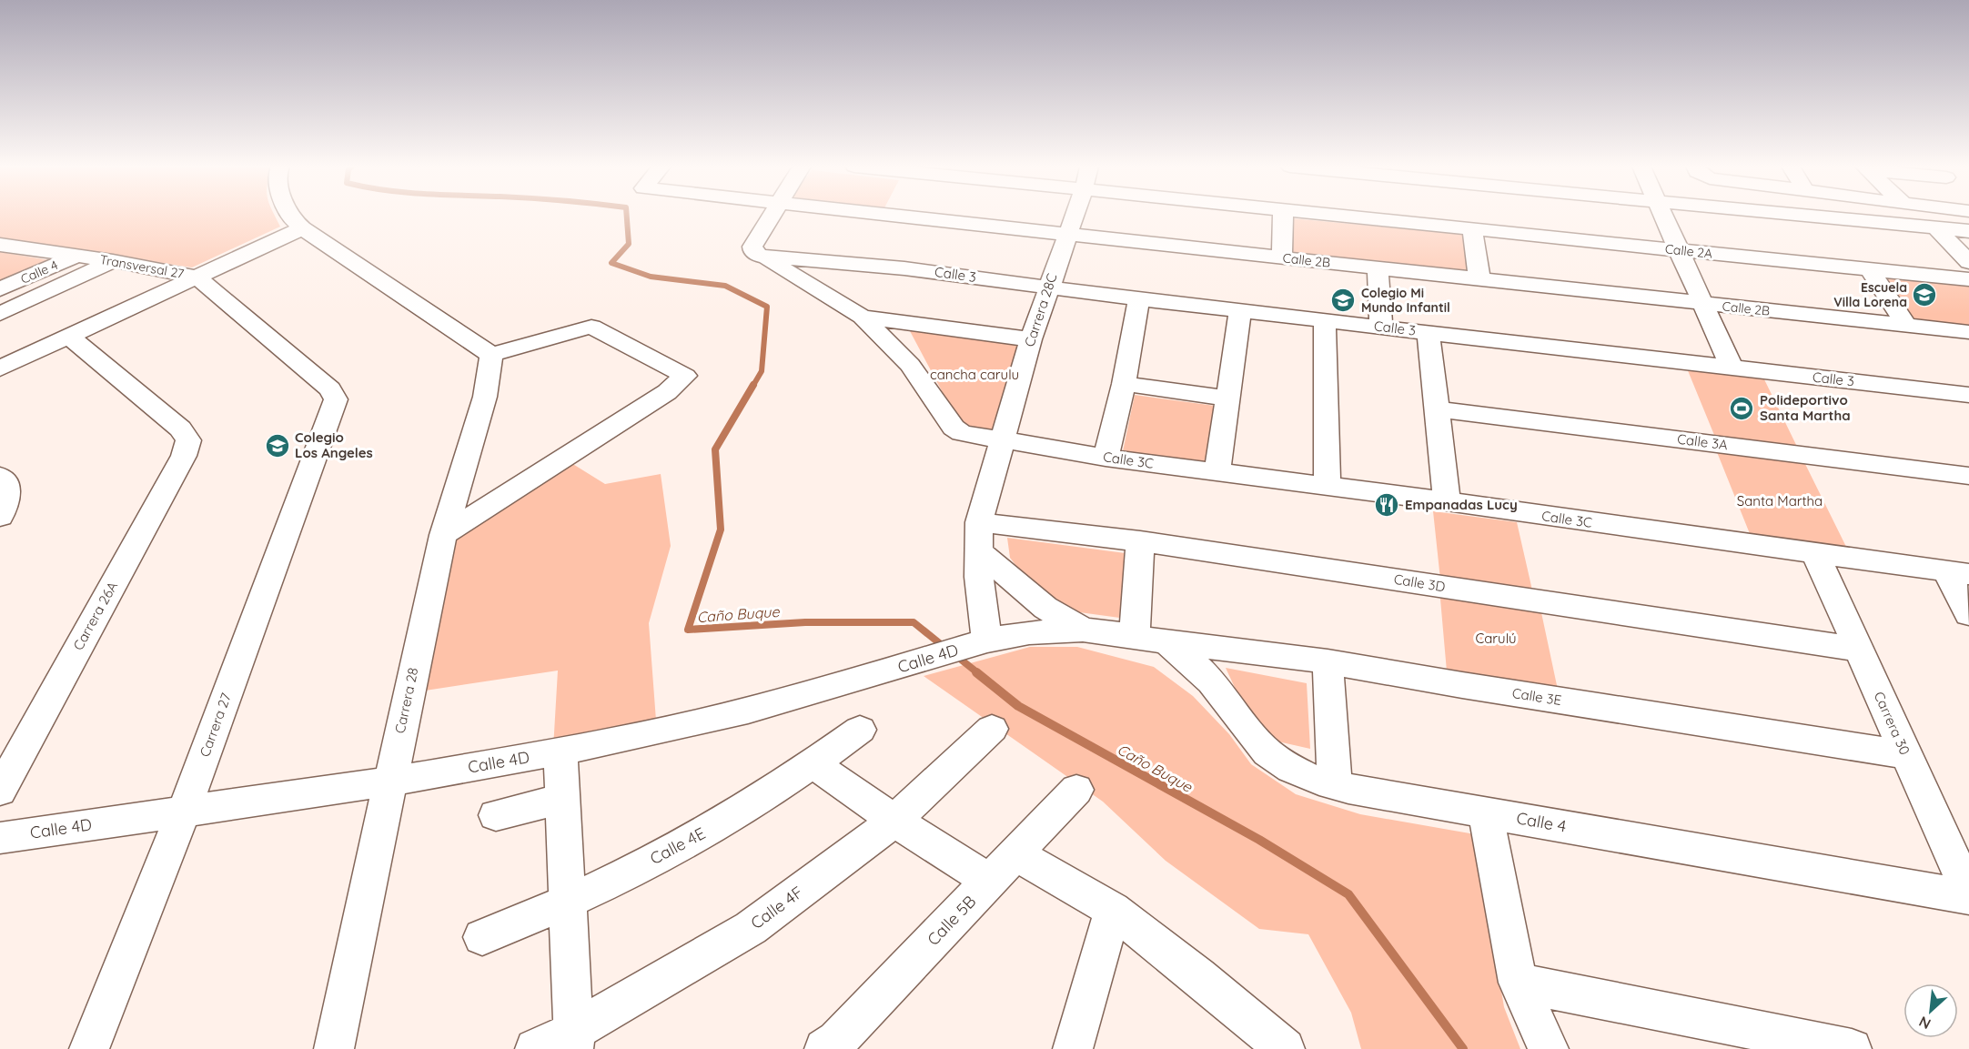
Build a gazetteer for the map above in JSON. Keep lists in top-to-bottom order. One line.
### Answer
{"streets":{"street":["Calle 2A","Calle 2B","Transversal 27","Calle 4","Calle 3","Carrera 28C","Calle 3A","Calle 3C","Calle 3D","Carrera 26A","Calle 4D","Calle 3E","Carrera 28","Carrera 30","Carrera 27","Calle 4E","Calle 4F","Calle 5B"]},"crossings":[["Calle 2B","Carrera 28C"],["Transversal 27","Calle 4"],["Transversal 27","Carrera 27"],["Calle 4","Calle 3E"],["Calle 4","Carrera 30"],["Calle 3","Carrera 28C"],["Carrera 28C","Calle 3C"],["Carrera 28C","Calle 3D"],["Carrera 28C","Calle 4D"],["Calle 3C","Carrera 30"],["Calle 3D","Carrera 30"],["Calle 4D","Carrera 28"],["Calle 4D","Carrera 27"],["Calle 3E","Carrera 30"]],"water":["Caño Buque"],"parks":["cancha carulu","Santa Martha","Carulú"],"places":{"school or university":["Escuela Villa Lorena","Colegio Mi Mundo Infantil","Colegio Los Angeles"],"sports":["Polideportivo Santa Martha"],"restaurant":["Empanadas Lucy"]},"north":"bottom left"}
